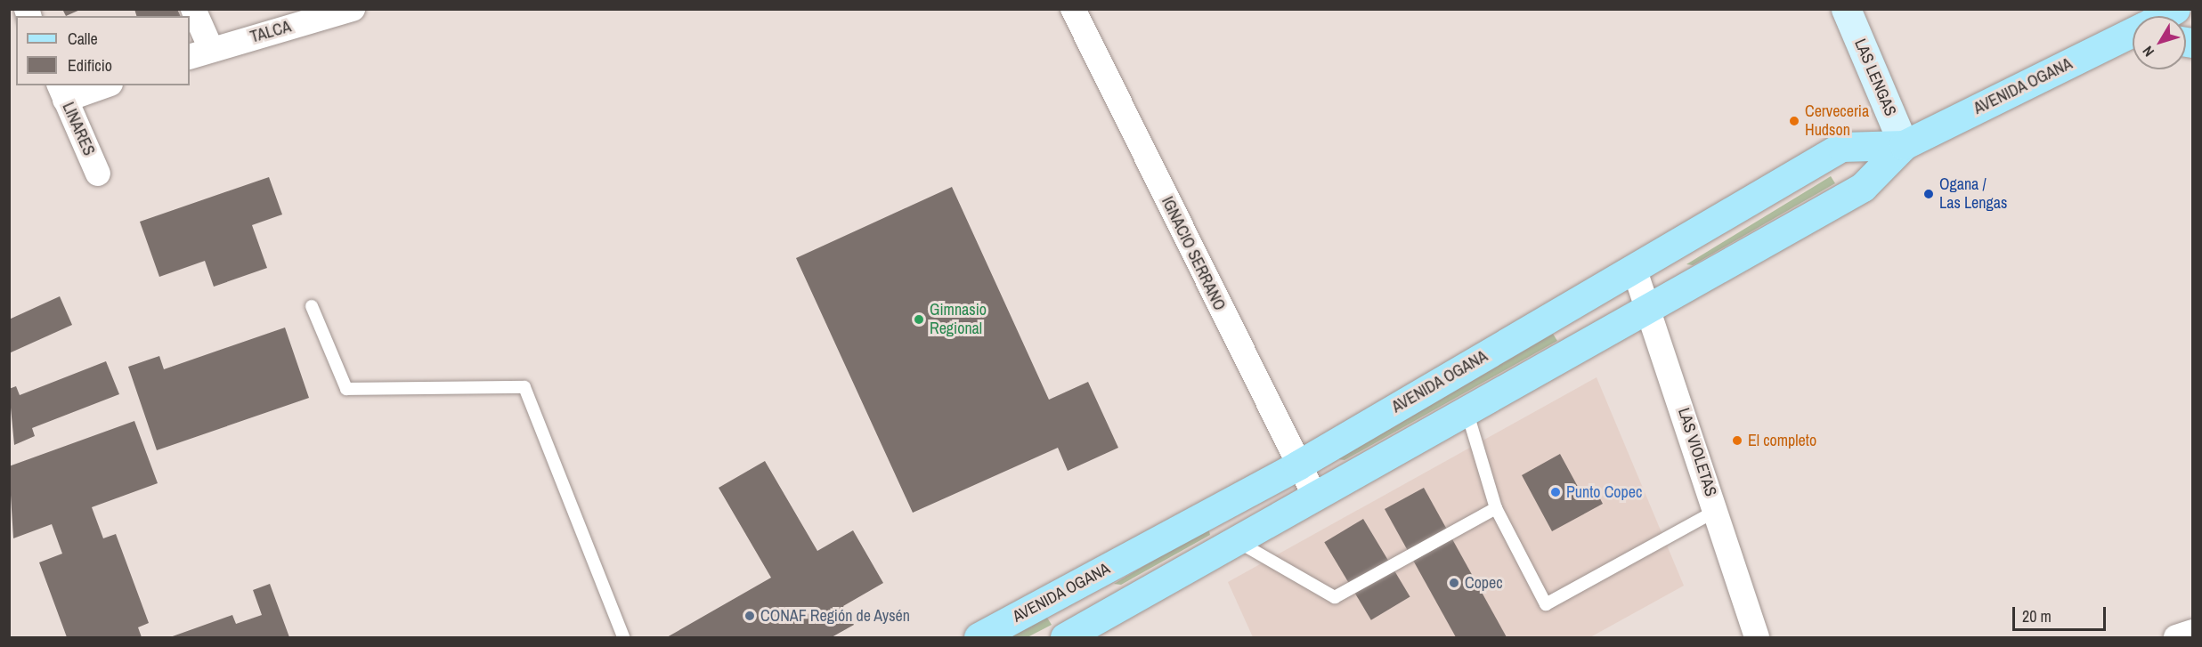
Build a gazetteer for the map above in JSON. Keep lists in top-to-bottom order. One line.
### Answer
{"streets":{"main road":["AVENIDA OGANA"],"street":["TALCA","LAS LENGAS","LINARES","IGNACIO SERRANO","LAS VIOLETAS"]},"crossings":[["LAS LENGAS","AVENIDA OGANA"],["AVENIDA OGANA","IGNACIO SERRANO"],["AVENIDA OGANA","LAS VIOLETAS"]],"places":["Cerveceria Hudson","Ogana / Las Lengas","Gimnasio Regional","El completo","Punto Copec","Copec","CONAF Región de Aysén"],"legend":["Calle","Edificio"],"scale_bar":"20 m","north":"bottom left"}
